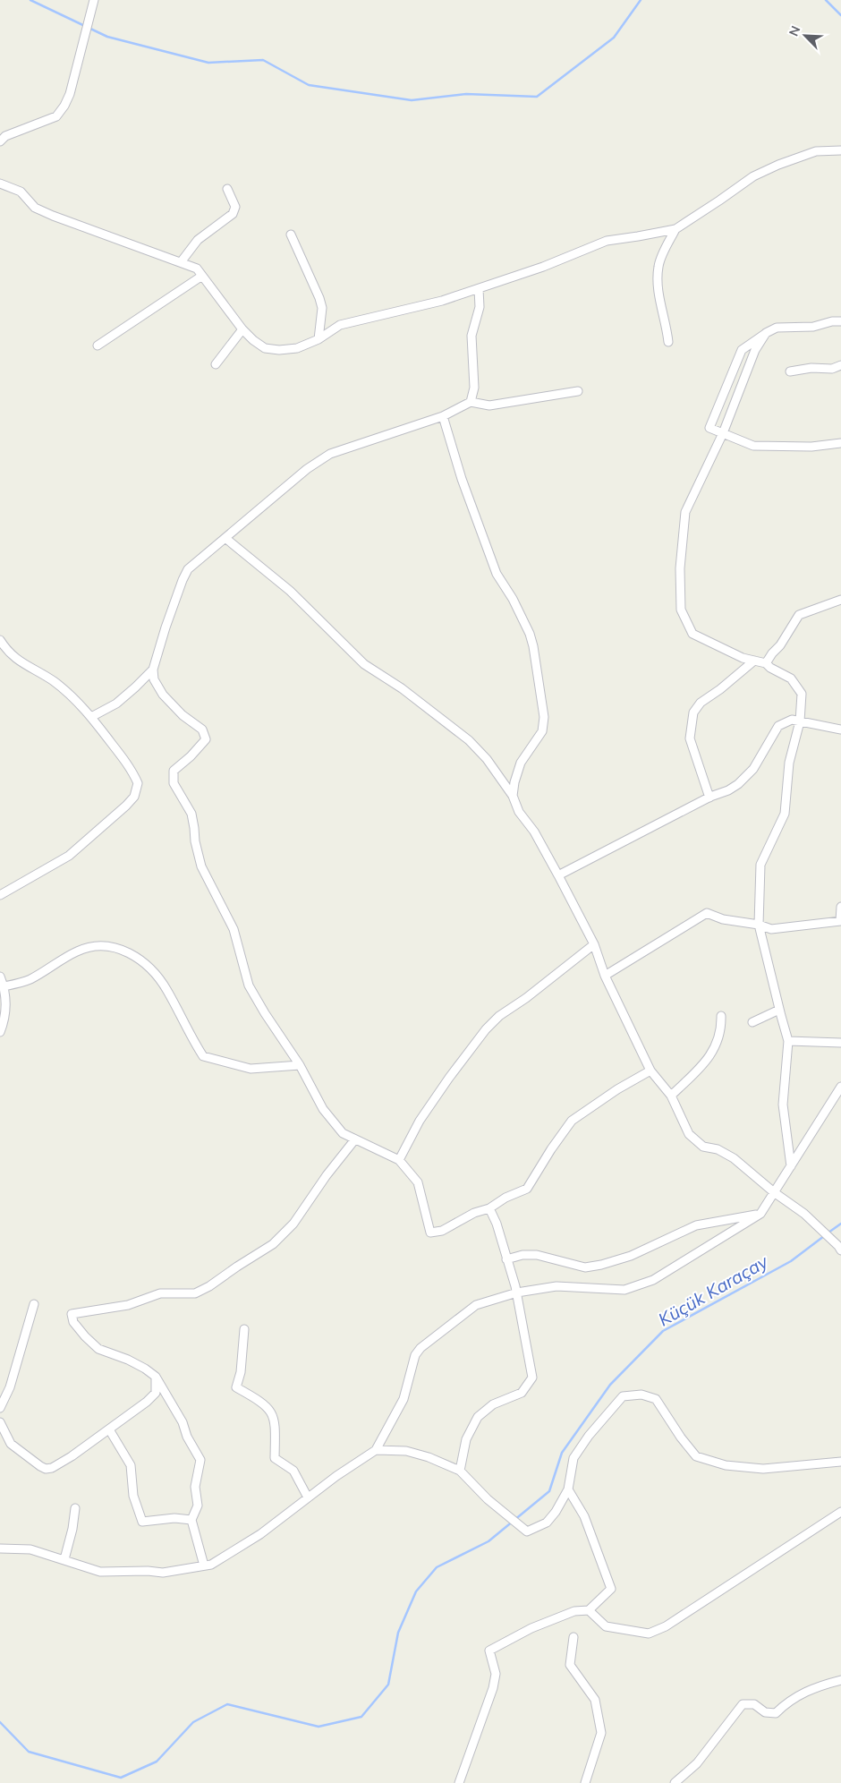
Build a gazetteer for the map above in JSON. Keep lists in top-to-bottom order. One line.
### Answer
{"water":["Küçük Karaçay"],"north":"top left"}
